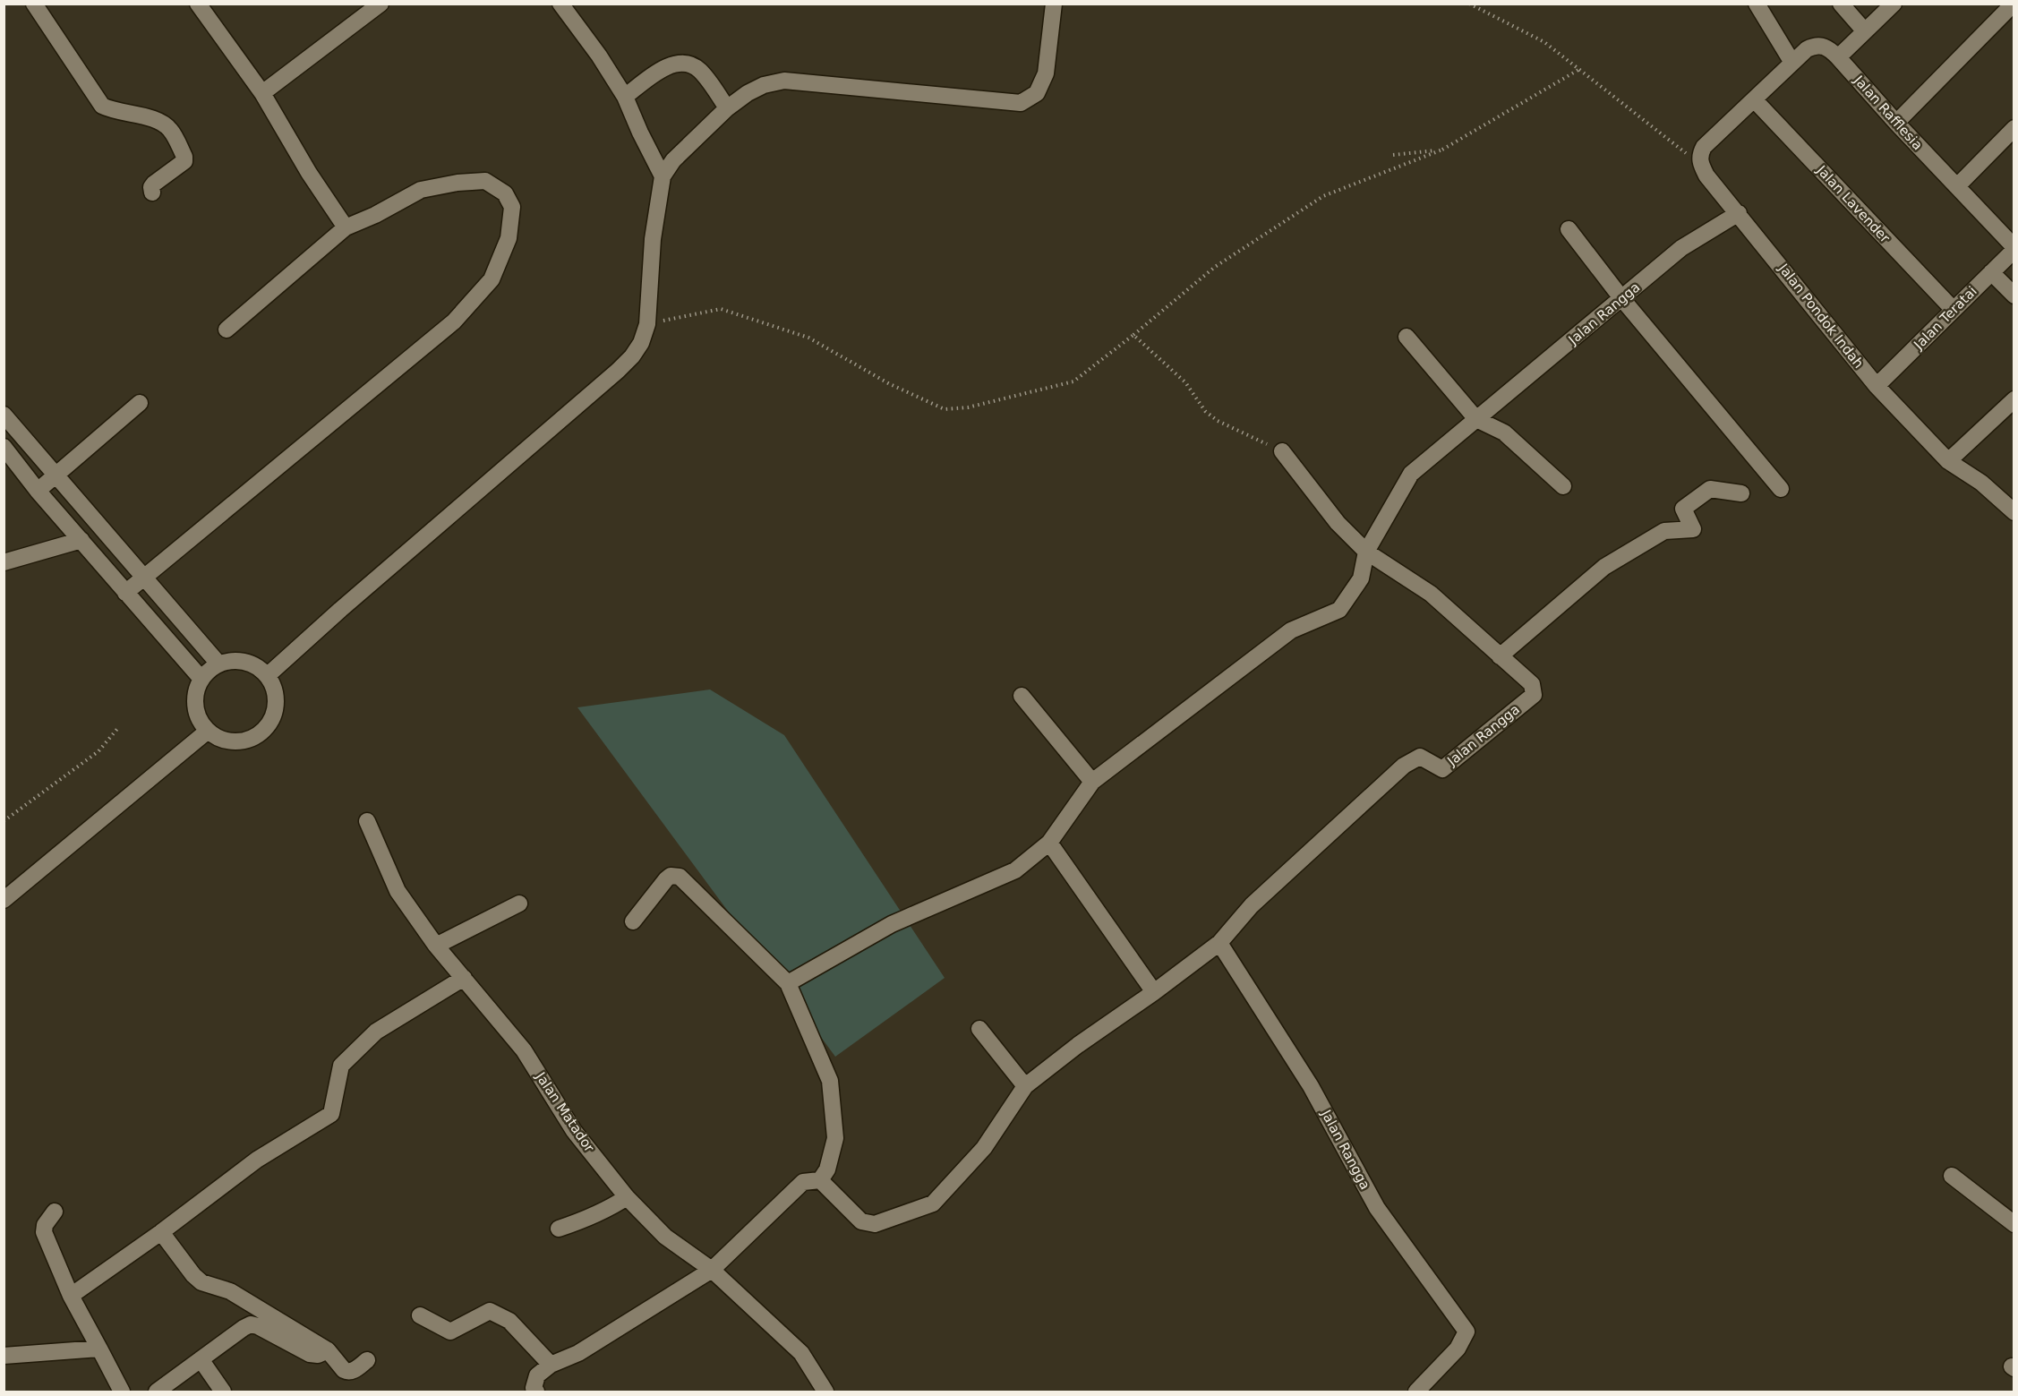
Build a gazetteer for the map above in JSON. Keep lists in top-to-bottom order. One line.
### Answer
{"streets":{"street":["Jalan Rafflesia","Jalan Lavender","Jalan Rangga","Jalan Pondok Indah","Jalan Teratai","Jalan Matador"]},"crossings":[["Jalan Rafflesia","Jalan Lavender"],["Jalan Rafflesia","Jalan Pondok Indah"],["Jalan Rafflesia","Jalan Teratai"],["Jalan Lavender","Jalan Teratai"],["Jalan Rangga","Jalan Pondok Indah"],["Jalan Pondok Indah","Jalan Teratai"]]}
